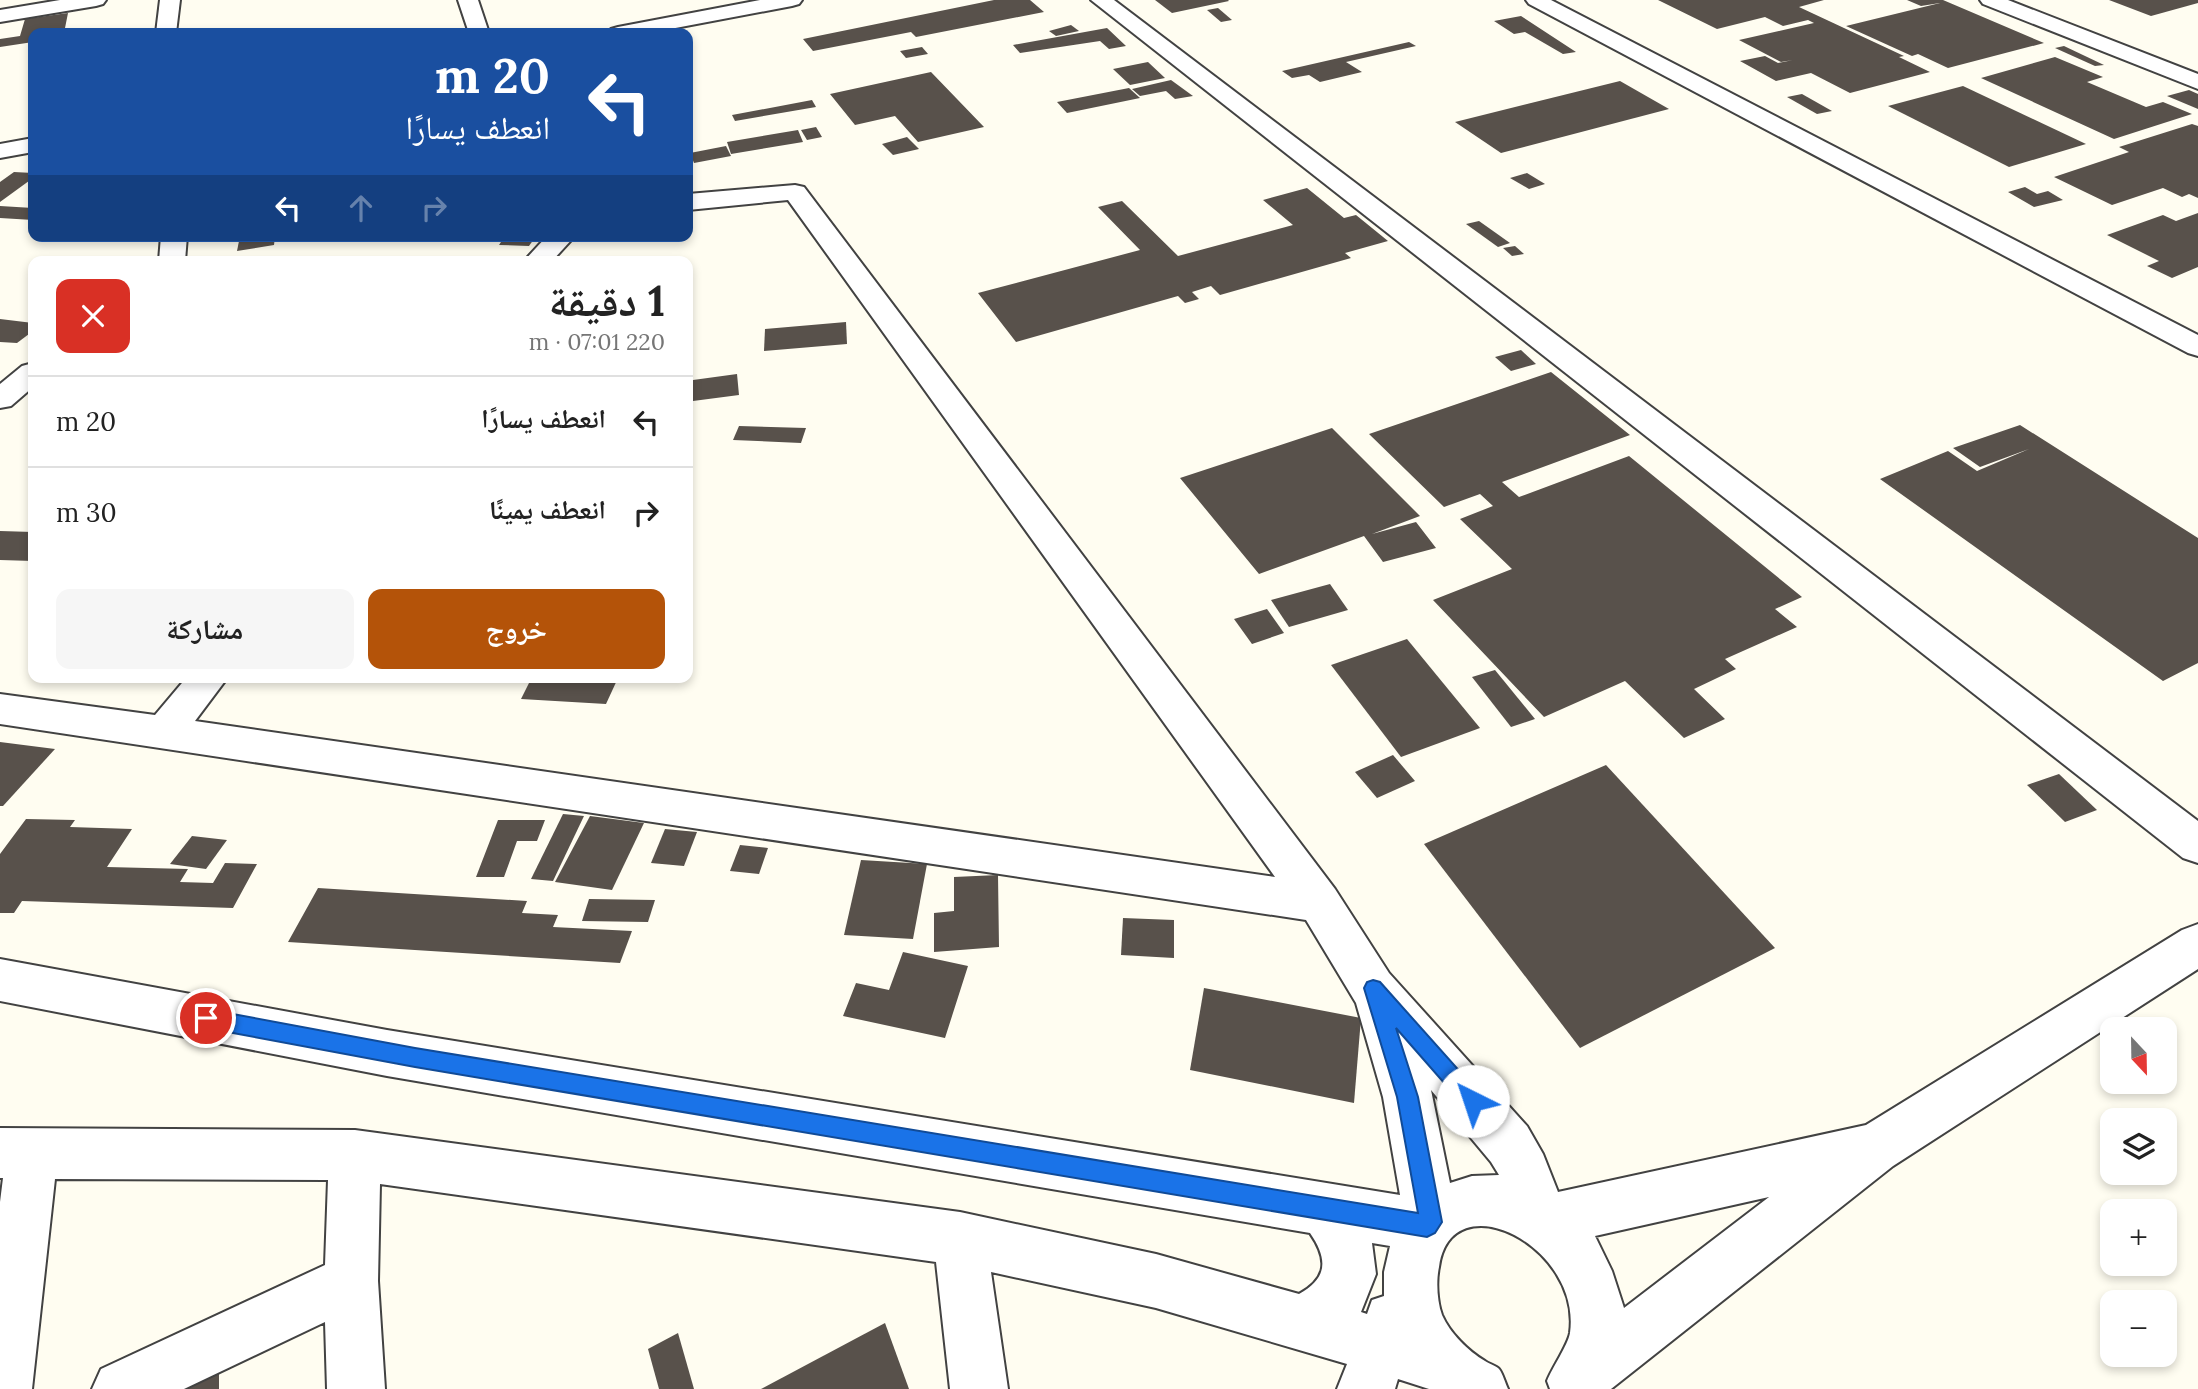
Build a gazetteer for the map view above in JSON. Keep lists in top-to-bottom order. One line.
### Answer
{"north":"bottom","page":{"turn":["20 m","انعطف يسارًا"],"heading":["1 دقيقة","220 m · 07:01"],"list":[{"name":"انعطف يسارًا","value":"20 m"},{"name":"انعطف يمينًا","value":"30 m"}],"buttons":["خروج","مشاركة"],"map_buttons":["+","−"]}}
